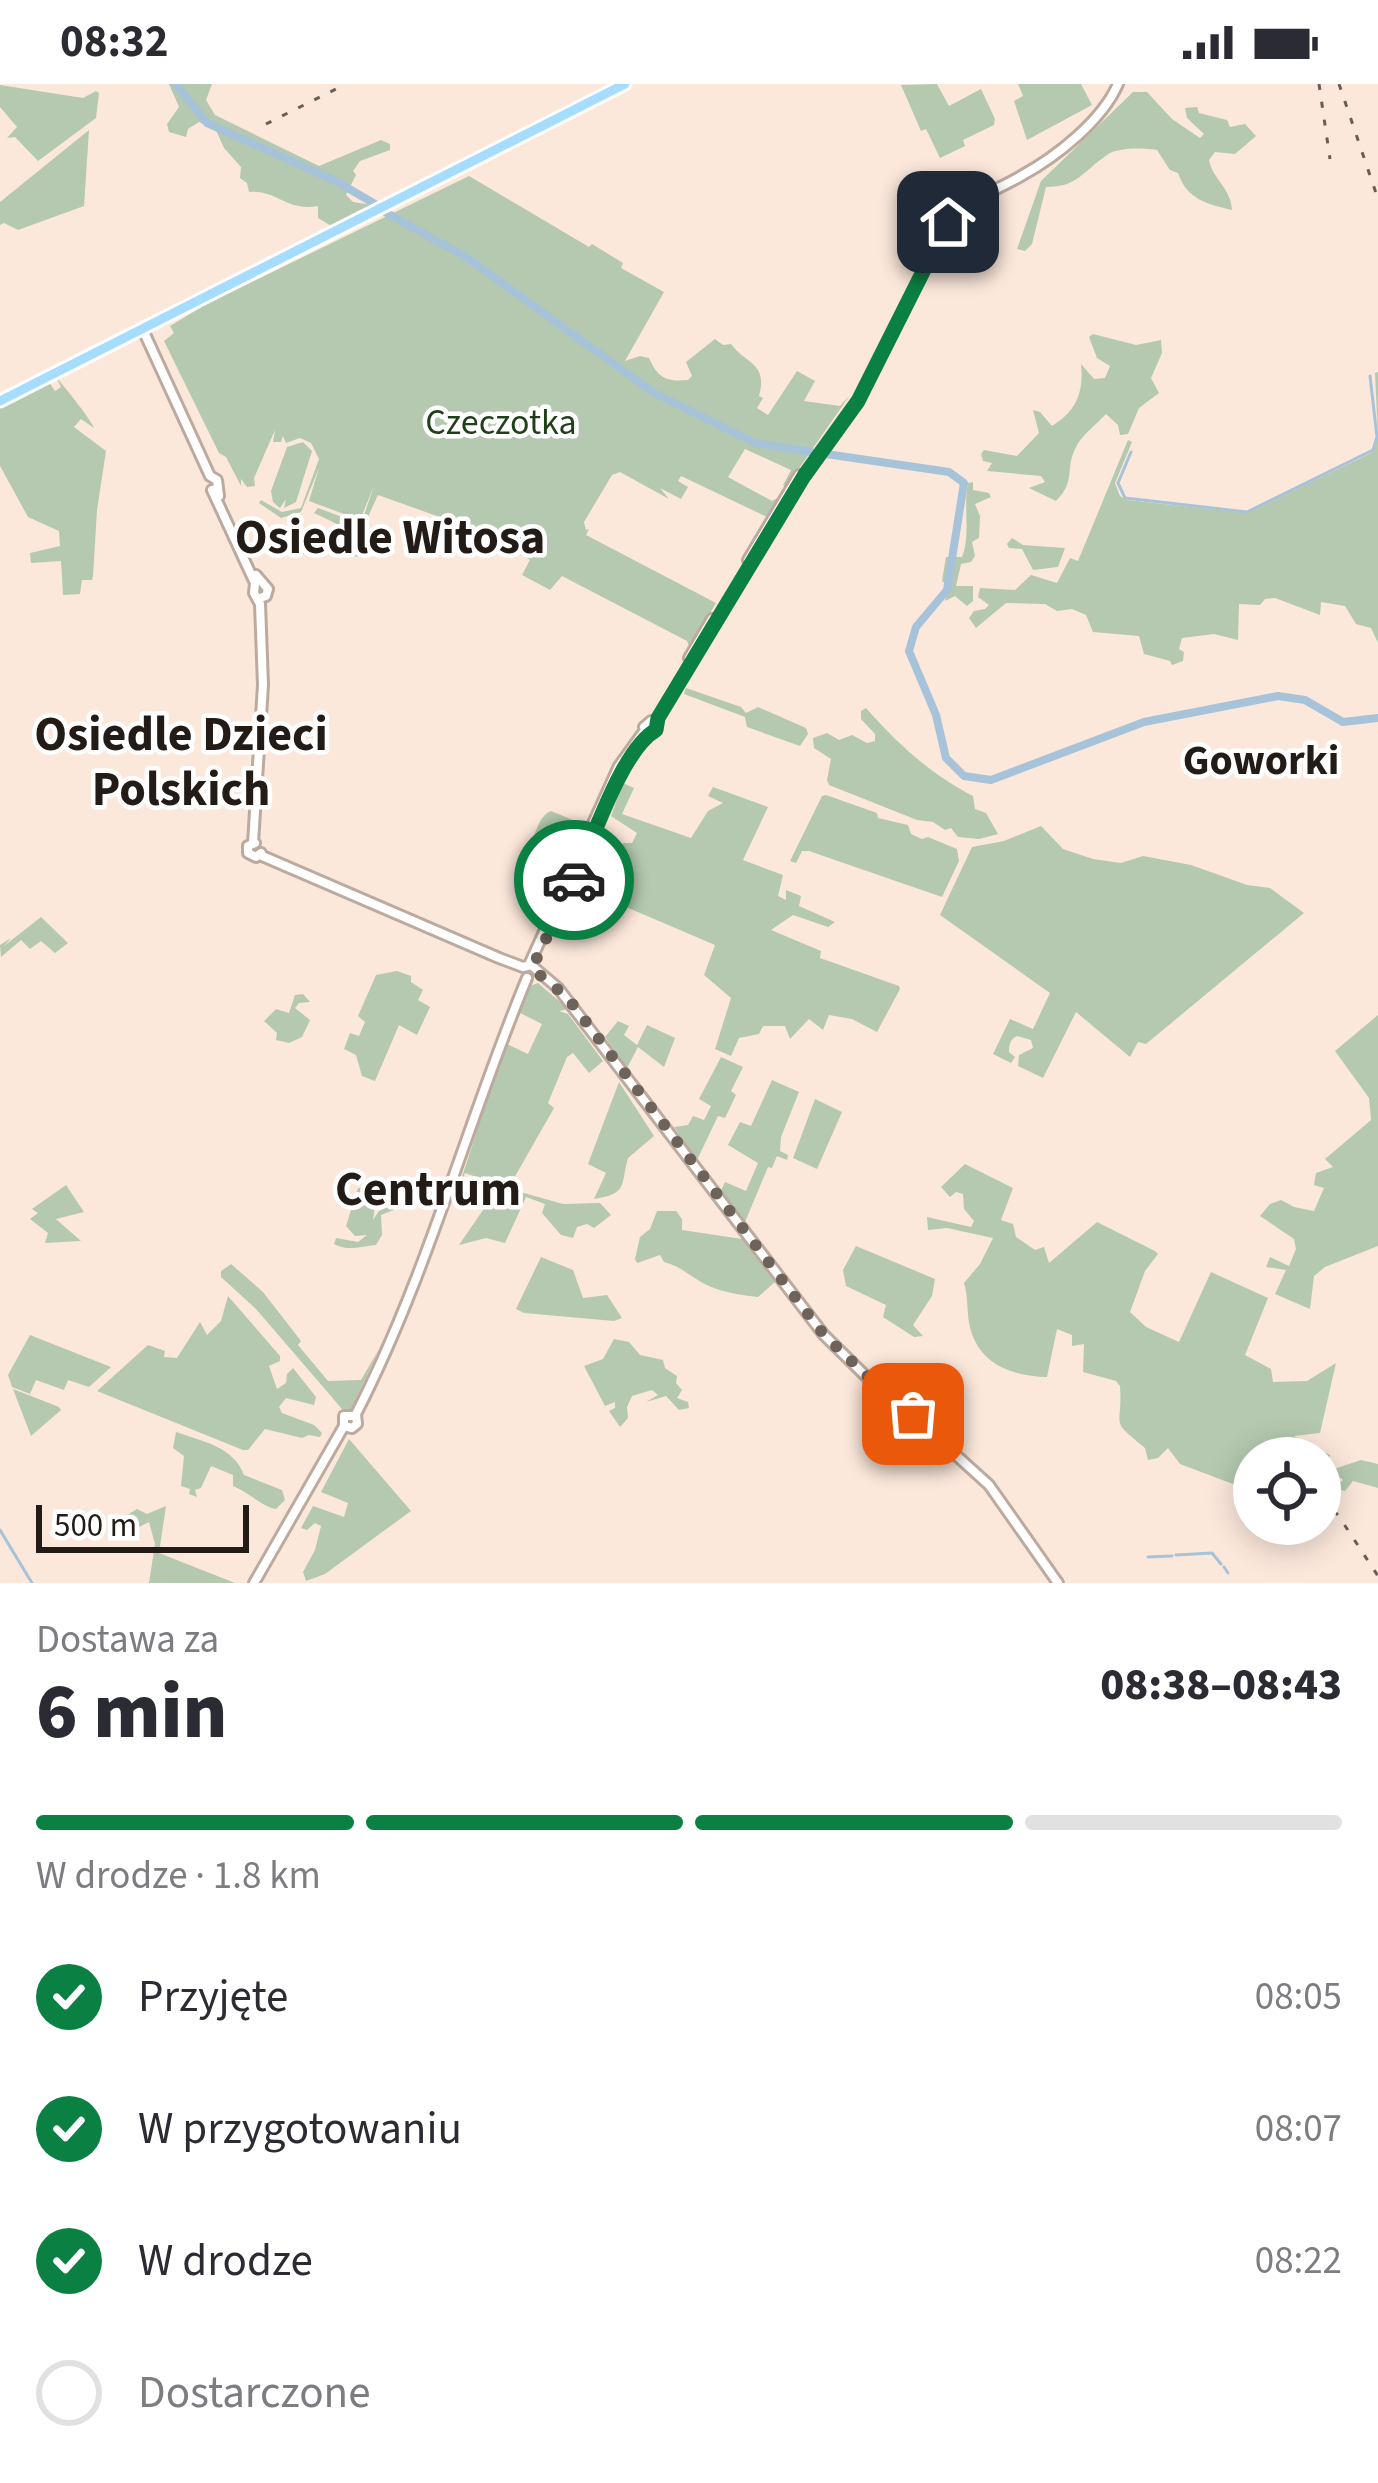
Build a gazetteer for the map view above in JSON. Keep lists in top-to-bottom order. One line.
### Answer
{"districts":["Osiedle Witosa","Osiedle Dzieci Polskich","Goworki","Centrum"],"parks":["Czeczotka"],"scale_bar":"500 m","page":{"status":"08:32","scale":"500 m","heading":["6 min","Dostawa za","08:38–08:43"],"bar":"W drodze · 1.8 km","list":[["Przyjęte","08:05"],["W przygotowaniu","08:07"],["W drodze","08:22"],"Dostarczone"]}}
